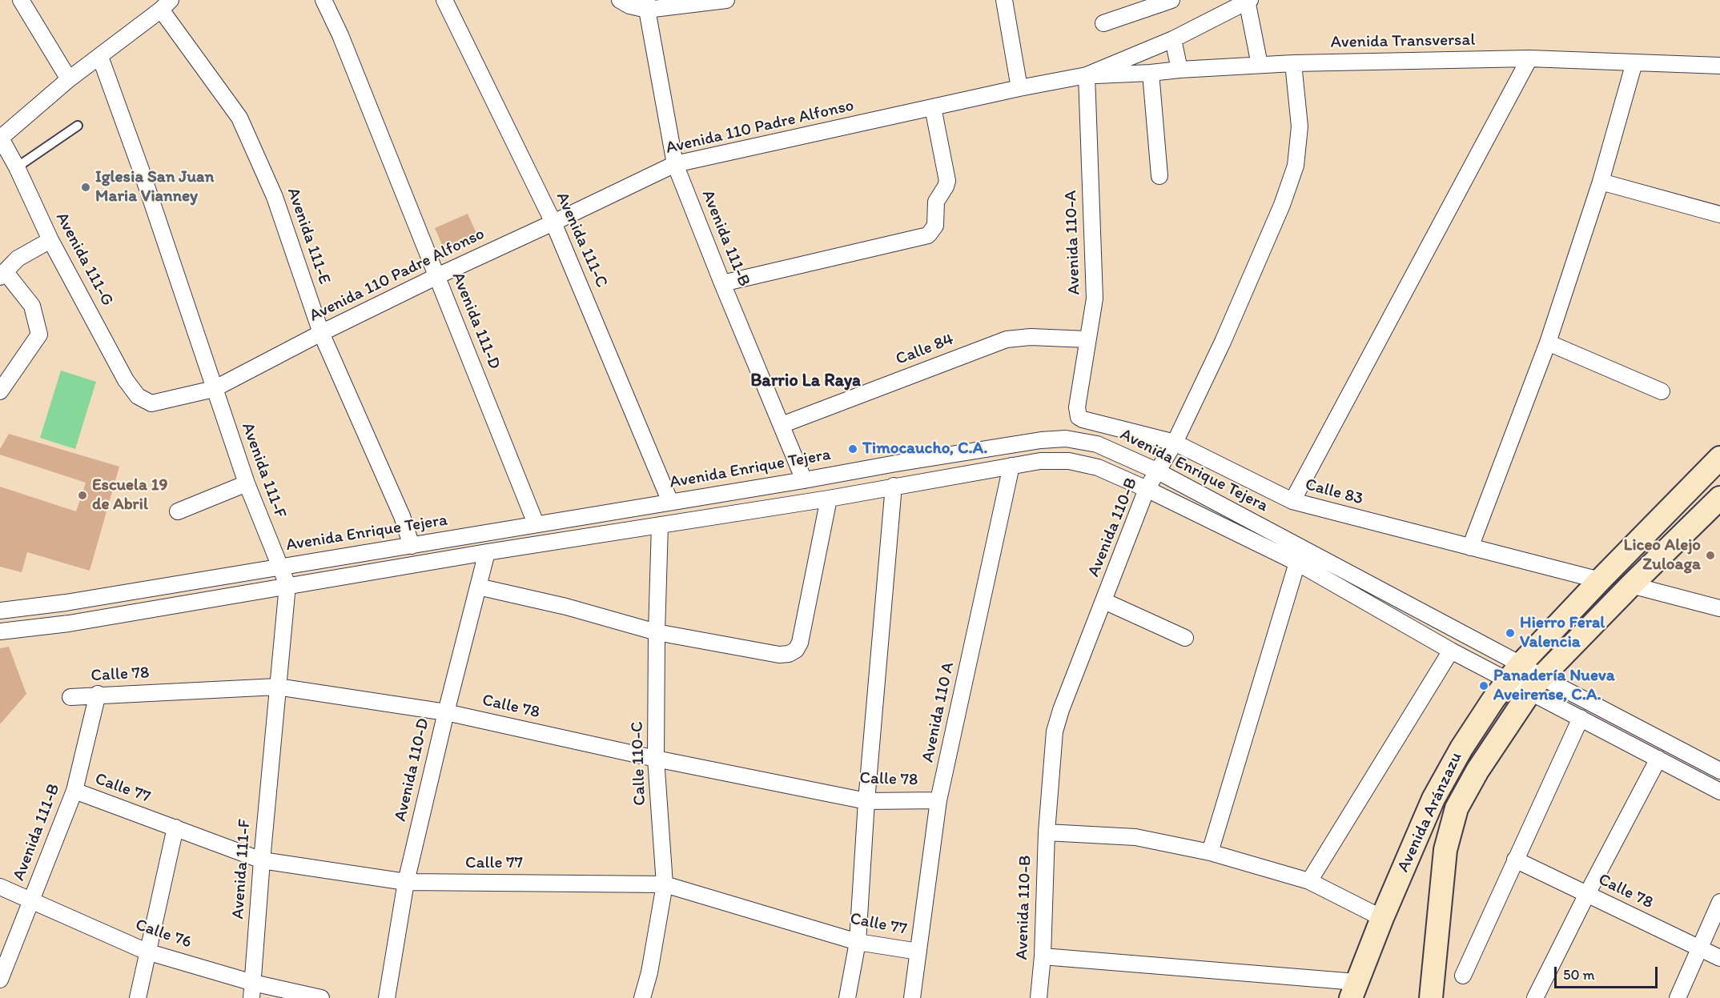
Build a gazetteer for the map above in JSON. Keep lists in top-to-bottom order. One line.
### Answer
{"streets":{"main road":["Avenida Aránzazu"],"street":["Avenida Transversal","Avenida 110 Padre Alfonso","Avenida 111-E","Avenida 111-B","Avenida 111-C","Avenida 110-A","Avenida 111-G","Avenida 111-D","Calle 84","Avenida Enrique Tejera","Avenida 111-F","Calle 83","Avenida 110-B","Calle 78","Avenida 110 A","Calle 110-C","Avenida 110-D","Calle 77","Calle 76"]},"crossings":[["Avenida Transversal","Avenida 110 Padre Alfonso"],["Avenida Transversal","Avenida 110-A"],["Avenida Transversal","Avenida 110-B"],["Avenida 110 Padre Alfonso","Avenida 111-E"],["Avenida 110 Padre Alfonso","Avenida 111-B"],["Avenida 110 Padre Alfonso","Avenida 111-C"],["Avenida 110 Padre Alfonso","Avenida 110-A"],["Avenida 110 Padre Alfonso","Avenida 111-G"],["Avenida 110 Padre Alfonso","Avenida 111-D"],["Avenida 110 Padre Alfonso","Avenida 111-F"],["Avenida 111-E","Avenida Enrique Tejera"],["Avenida 111-B","Calle 84"],["Avenida 111-B","Avenida Enrique Tejera"],["Avenida 111-B","Calle 78"],["Avenida 111-B","Calle 77"],["Avenida 111-B","Calle 76"],["Avenida 111-C","Avenida Enrique Tejera"],["Avenida 110-A","Calle 84"],["Avenida 110-A","Calle 83"],["Avenida 111-D","Avenida Enrique Tejera"],["Avenida Enrique Tejera","Avenida 111-F"],["Avenida Enrique Tejera","Avenida 110-B"],["Avenida Enrique Tejera","Avenida 110 A"],["Avenida Enrique Tejera","Calle 110-C"],["Avenida Enrique Tejera","Avenida 110-D"],["Avenida Enrique Tejera","Avenida Aránzazu"],["Avenida 111-F","Calle 78"],["Avenida 111-F","Calle 77"],["Avenida 111-F","Calle 76"],["Calle 83","Avenida 110-B"],["Calle 83","Avenida Aránzazu"],["Calle 78","Avenida 110 A"],["Calle 78","Calle 110-C"],["Calle 78","Avenida 110-D"],["Avenida 110 A","Calle 77"],["Calle 110-C","Calle 77"],["Avenida 110-D","Calle 77"]],"districts":["Barrio La Raya"],"places":["Iglesia San Juan Maria Vianney","Timocaucho, C.A.","Escuela 19 de Abril","Liceo Alejo Zuloaga","Hierro Feral Valencia","Panadería Nueva Aveirense, C.A."],"scale_bar":"50 m"}
